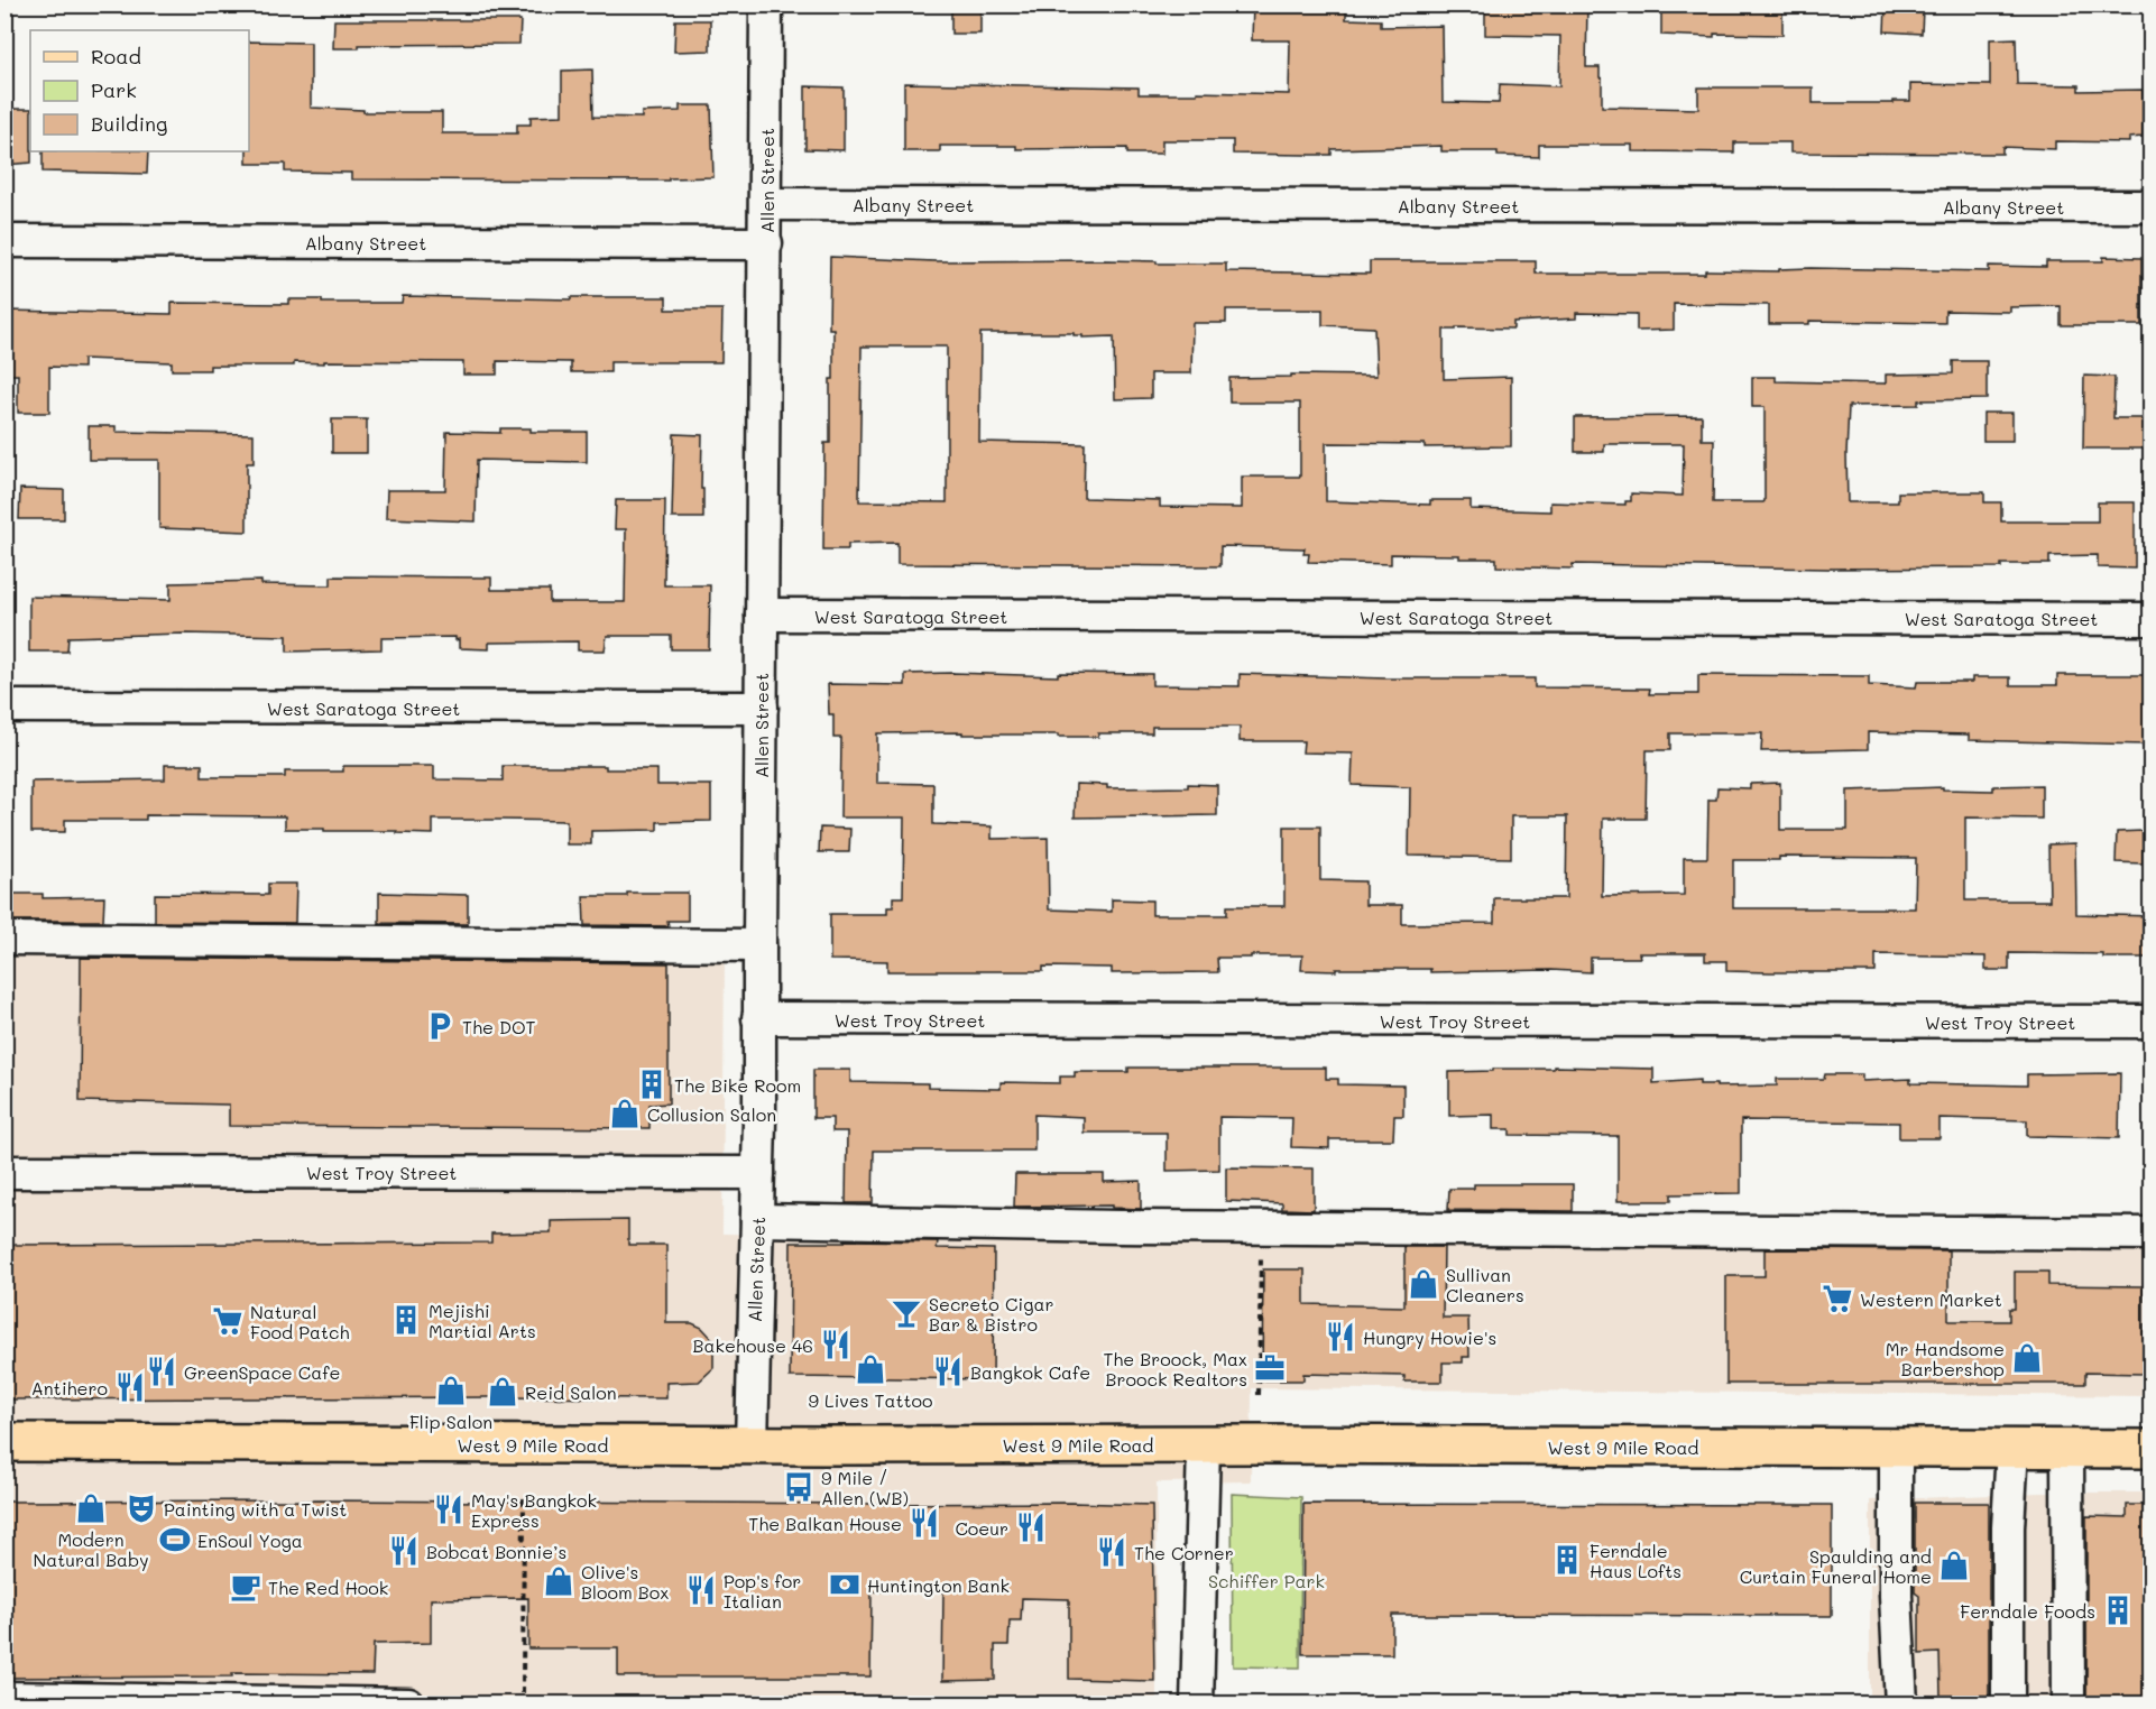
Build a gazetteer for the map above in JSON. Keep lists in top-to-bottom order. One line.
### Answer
{"streets":{"main road":["West 9 Mile Road"],"street":["Allen Street","Albany Street","West Saratoga Street","West Troy Street"]},"crossings":[["Allen Street","Albany Street"],["Allen Street","West Saratoga Street"],["Allen Street","West Troy Street"],["Allen Street","West 9 Mile Road"]],"parks":["Schiffer Park"],"places":{"parking":["The DOT"],"building":["The Bike Room","Mejishi Martial Arts","Ferndale Haus Lofts","Ferndale Foods"],"shop":["Collusion Salon","Sullivan Cleaners","Mr Handsome Barbershop","9 Lives Tattoo","Flip Salon","Reid Salon","Modern Natural Baby","Spaulding and Curtain Funeral Home","Olive's Bloom Box"],"supermarket":["Western Market","Natural Food Patch"],"bar":["Secreto Cigar Bar & Bistro"],"restaurant":["Hungry Howie's","Bakehouse 46","GreenSpace Cafe","Bangkok Cafe","Antihero","May's Bangkok Express","The Balkan House","Coeur","Bobcat Bonnie’s","The Corner","Pop's for Italian"],"office":["The Broock, Max Broock Realtors"],"bus stop":["9 Mile / Allen (WB)"],"theatre":["Painting with a Twist"],"sports":["EnSoul Yoga"],"bank":["Huntington Bank"],"cafe":["The Red Hook"]},"legend":["Road","Park","Building"]}
